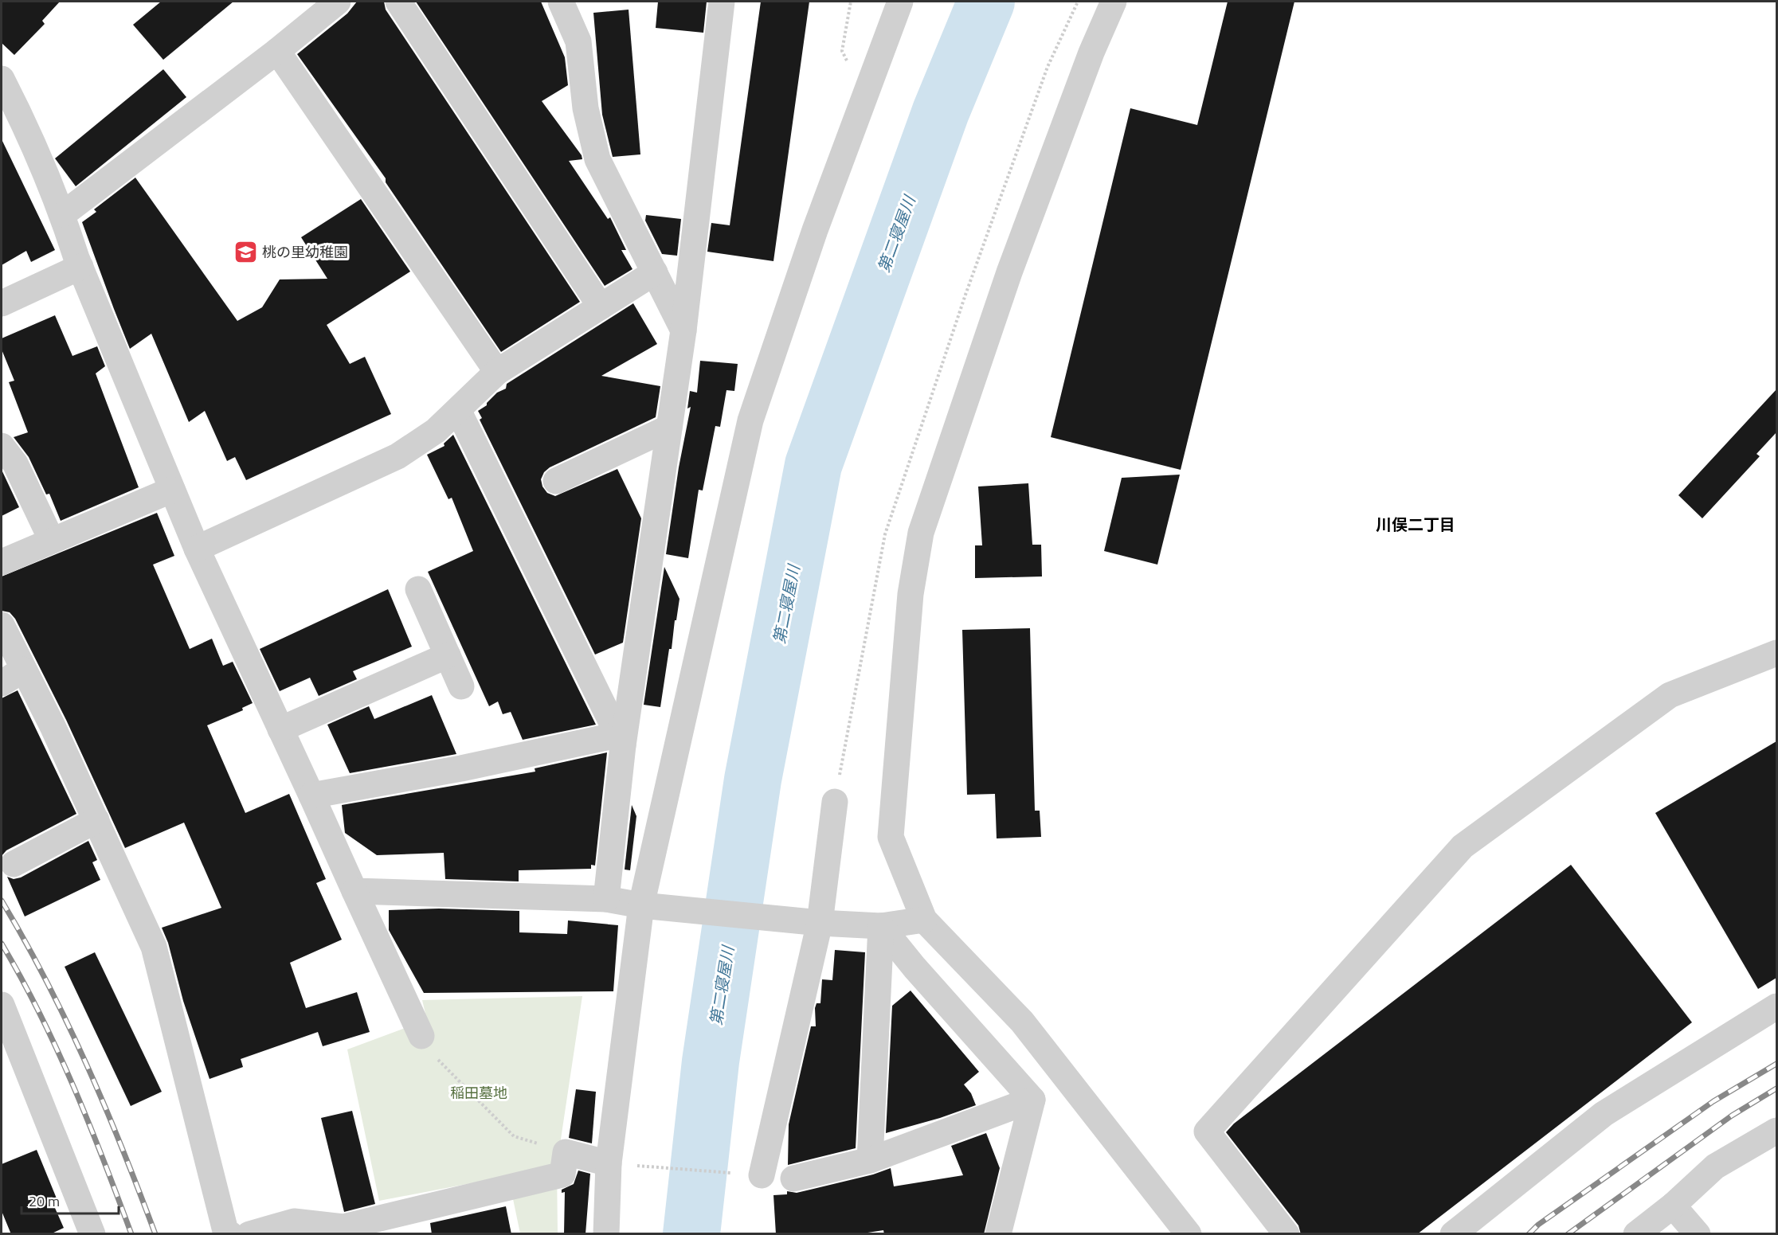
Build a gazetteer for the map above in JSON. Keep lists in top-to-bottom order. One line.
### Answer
{"districts":["川俣二丁目"],"water":["第二寝屋川"],"parks":["稲田墓地"],"places":{"school or university":["桃の里幼稚園"]},"scale_bar":"20 m"}
